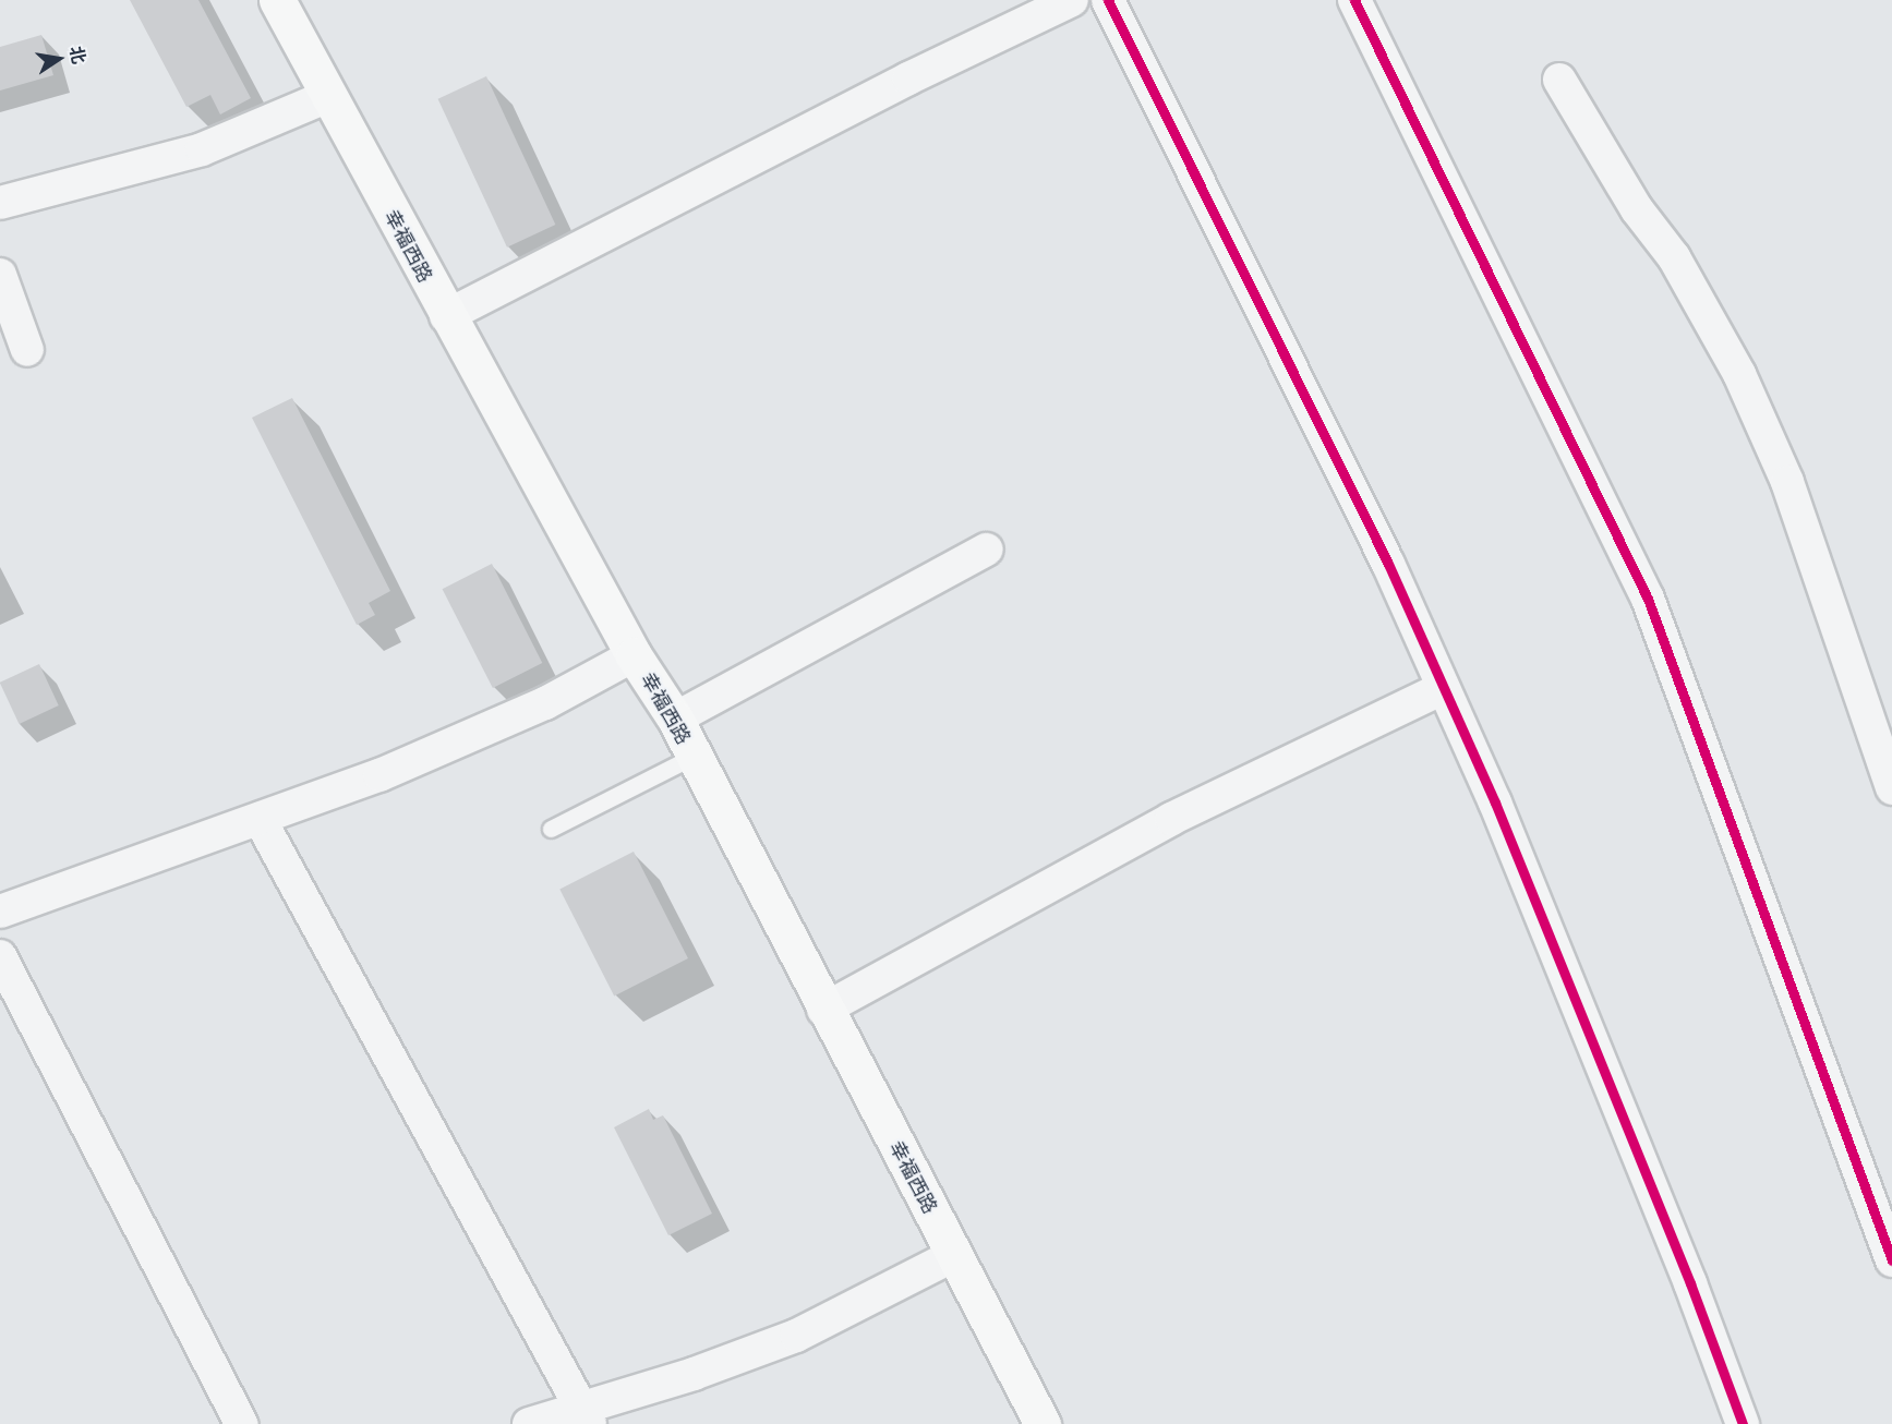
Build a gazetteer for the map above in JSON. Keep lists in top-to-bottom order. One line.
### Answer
{"streets":{"main road":["幸福西路"]},"north":"right"}
